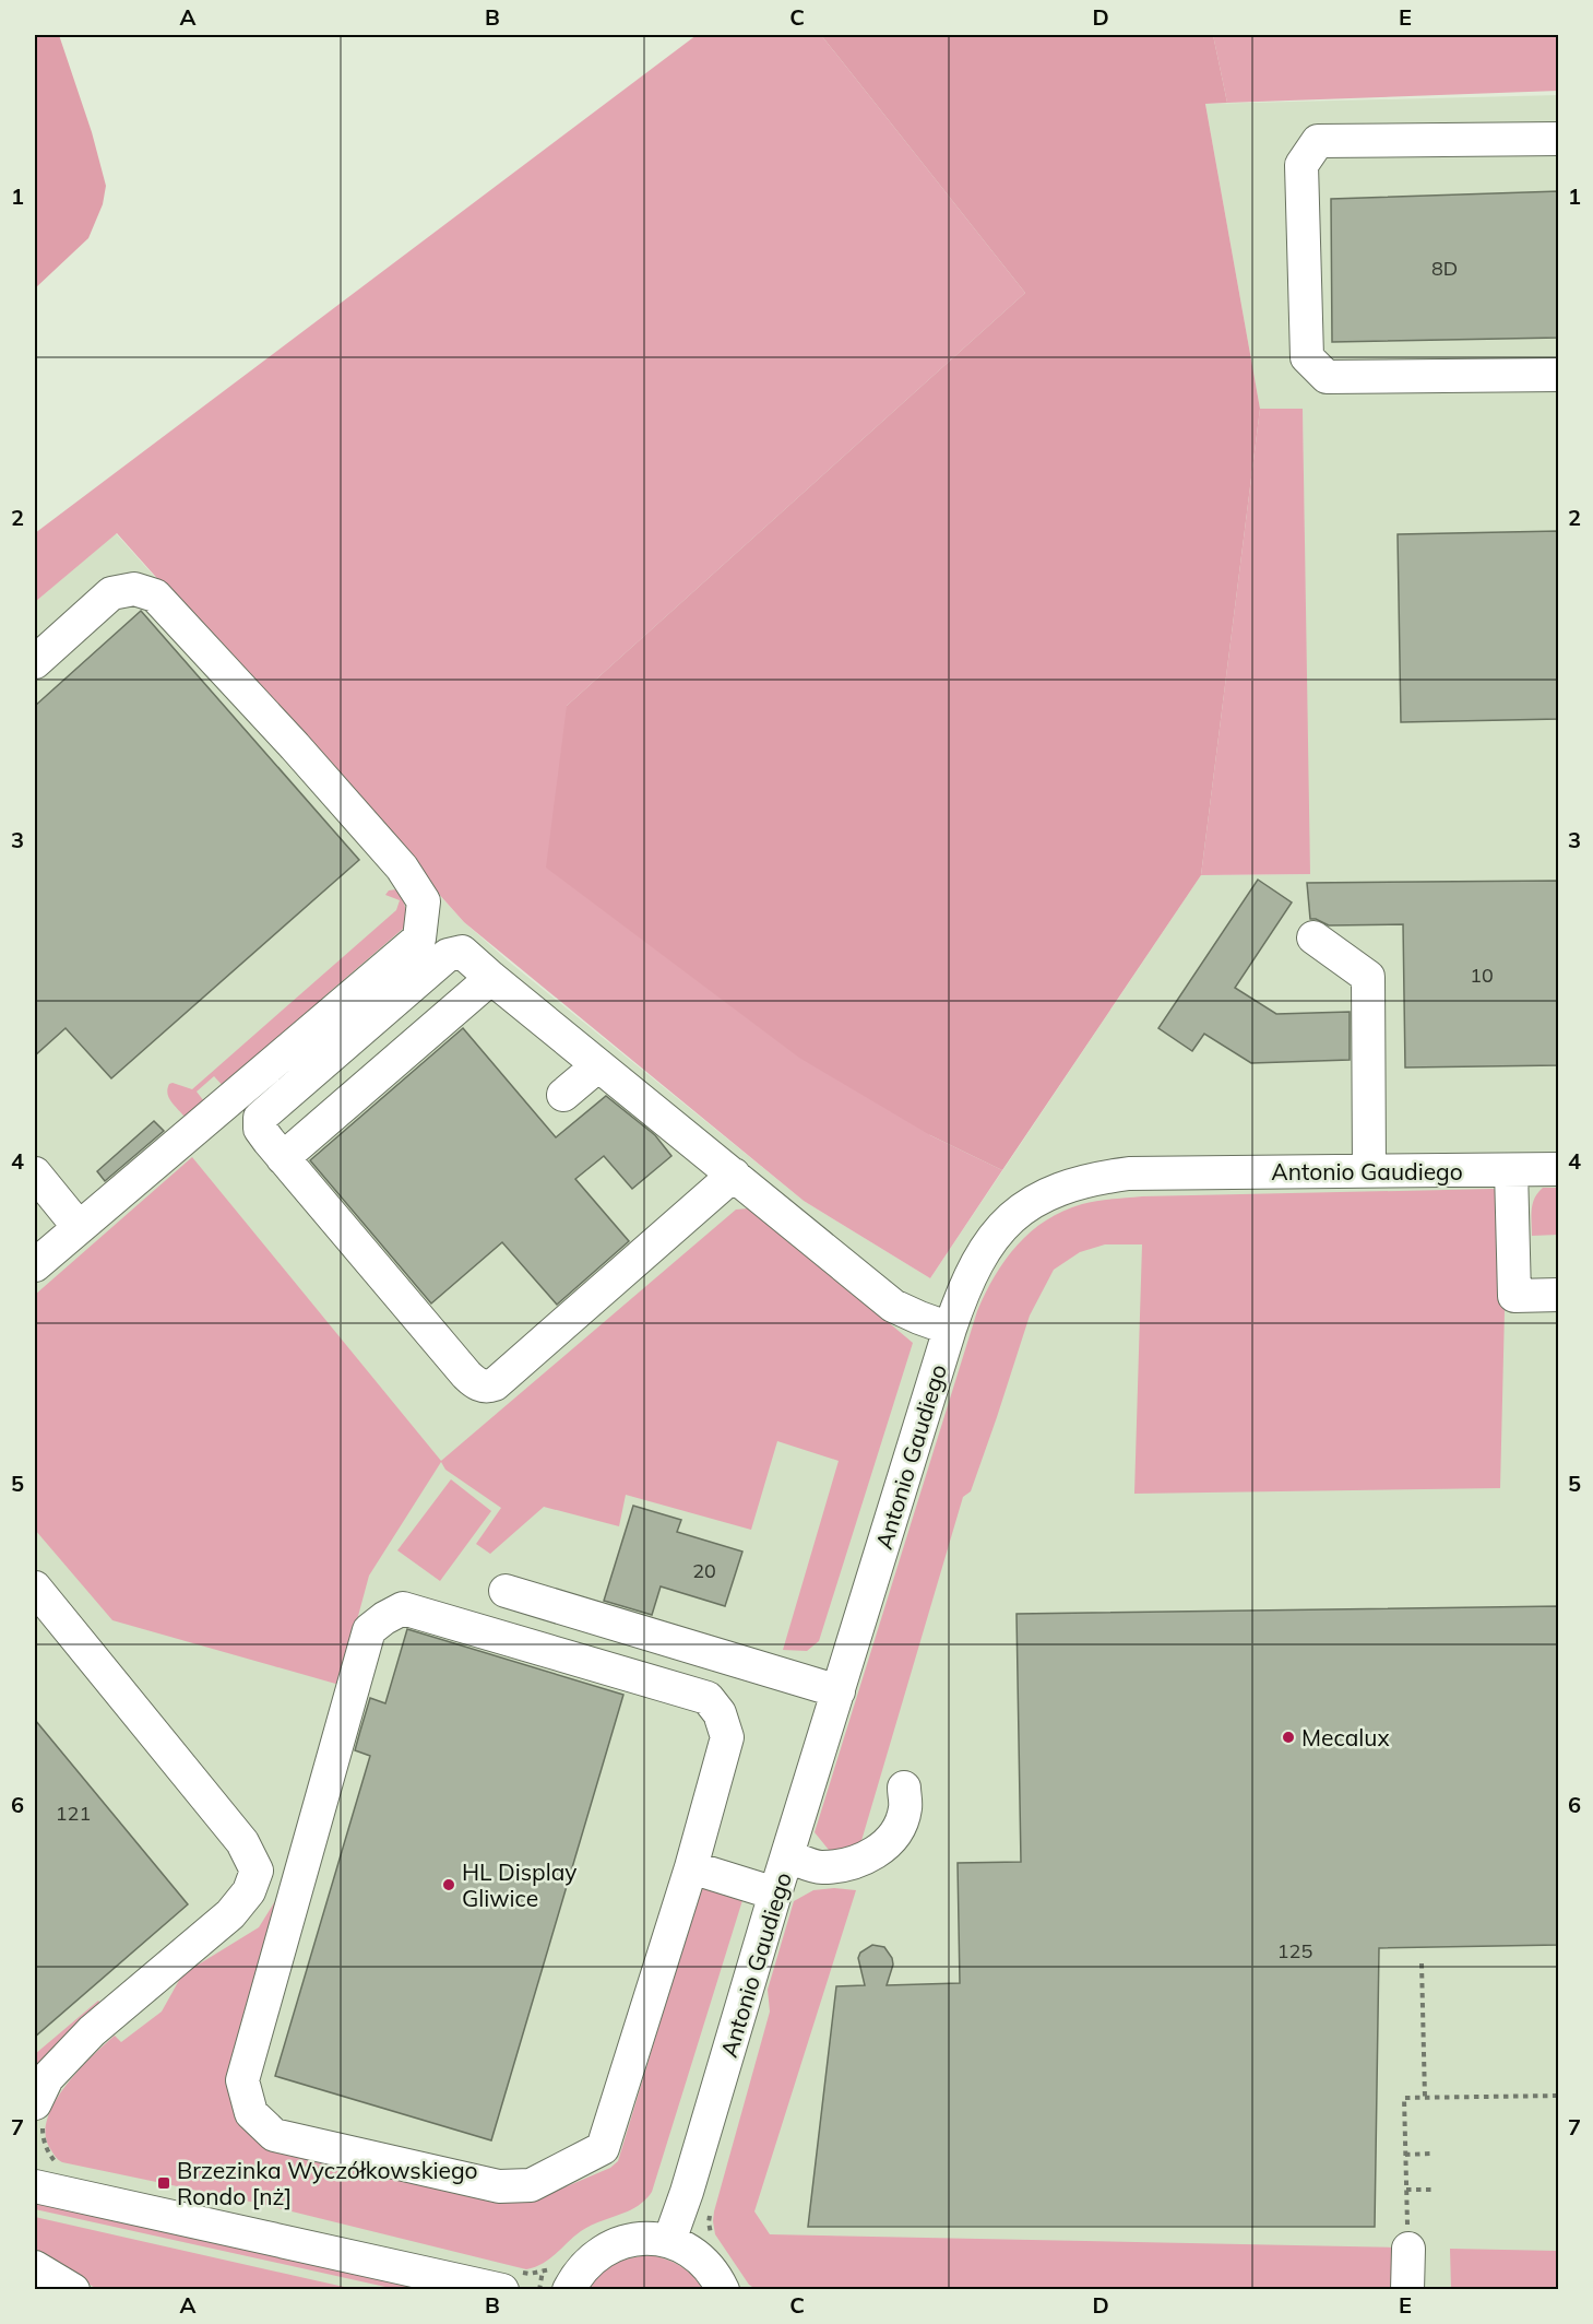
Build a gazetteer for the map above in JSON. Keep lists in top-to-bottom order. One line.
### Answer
{"streets":{"street":["Antonio Gaudiego"]},"places":{"other":["Mecalux","HL Display Gliwice"],"transit":["Brzezinka Wyczółkowskiego Rondo [nż]"]},"house_numbers":["8D","10","20","121","125"],"grid":{"columns":["A","B","C","D","E"],"rows":["1","2","3","4","5","6","7"]}}
